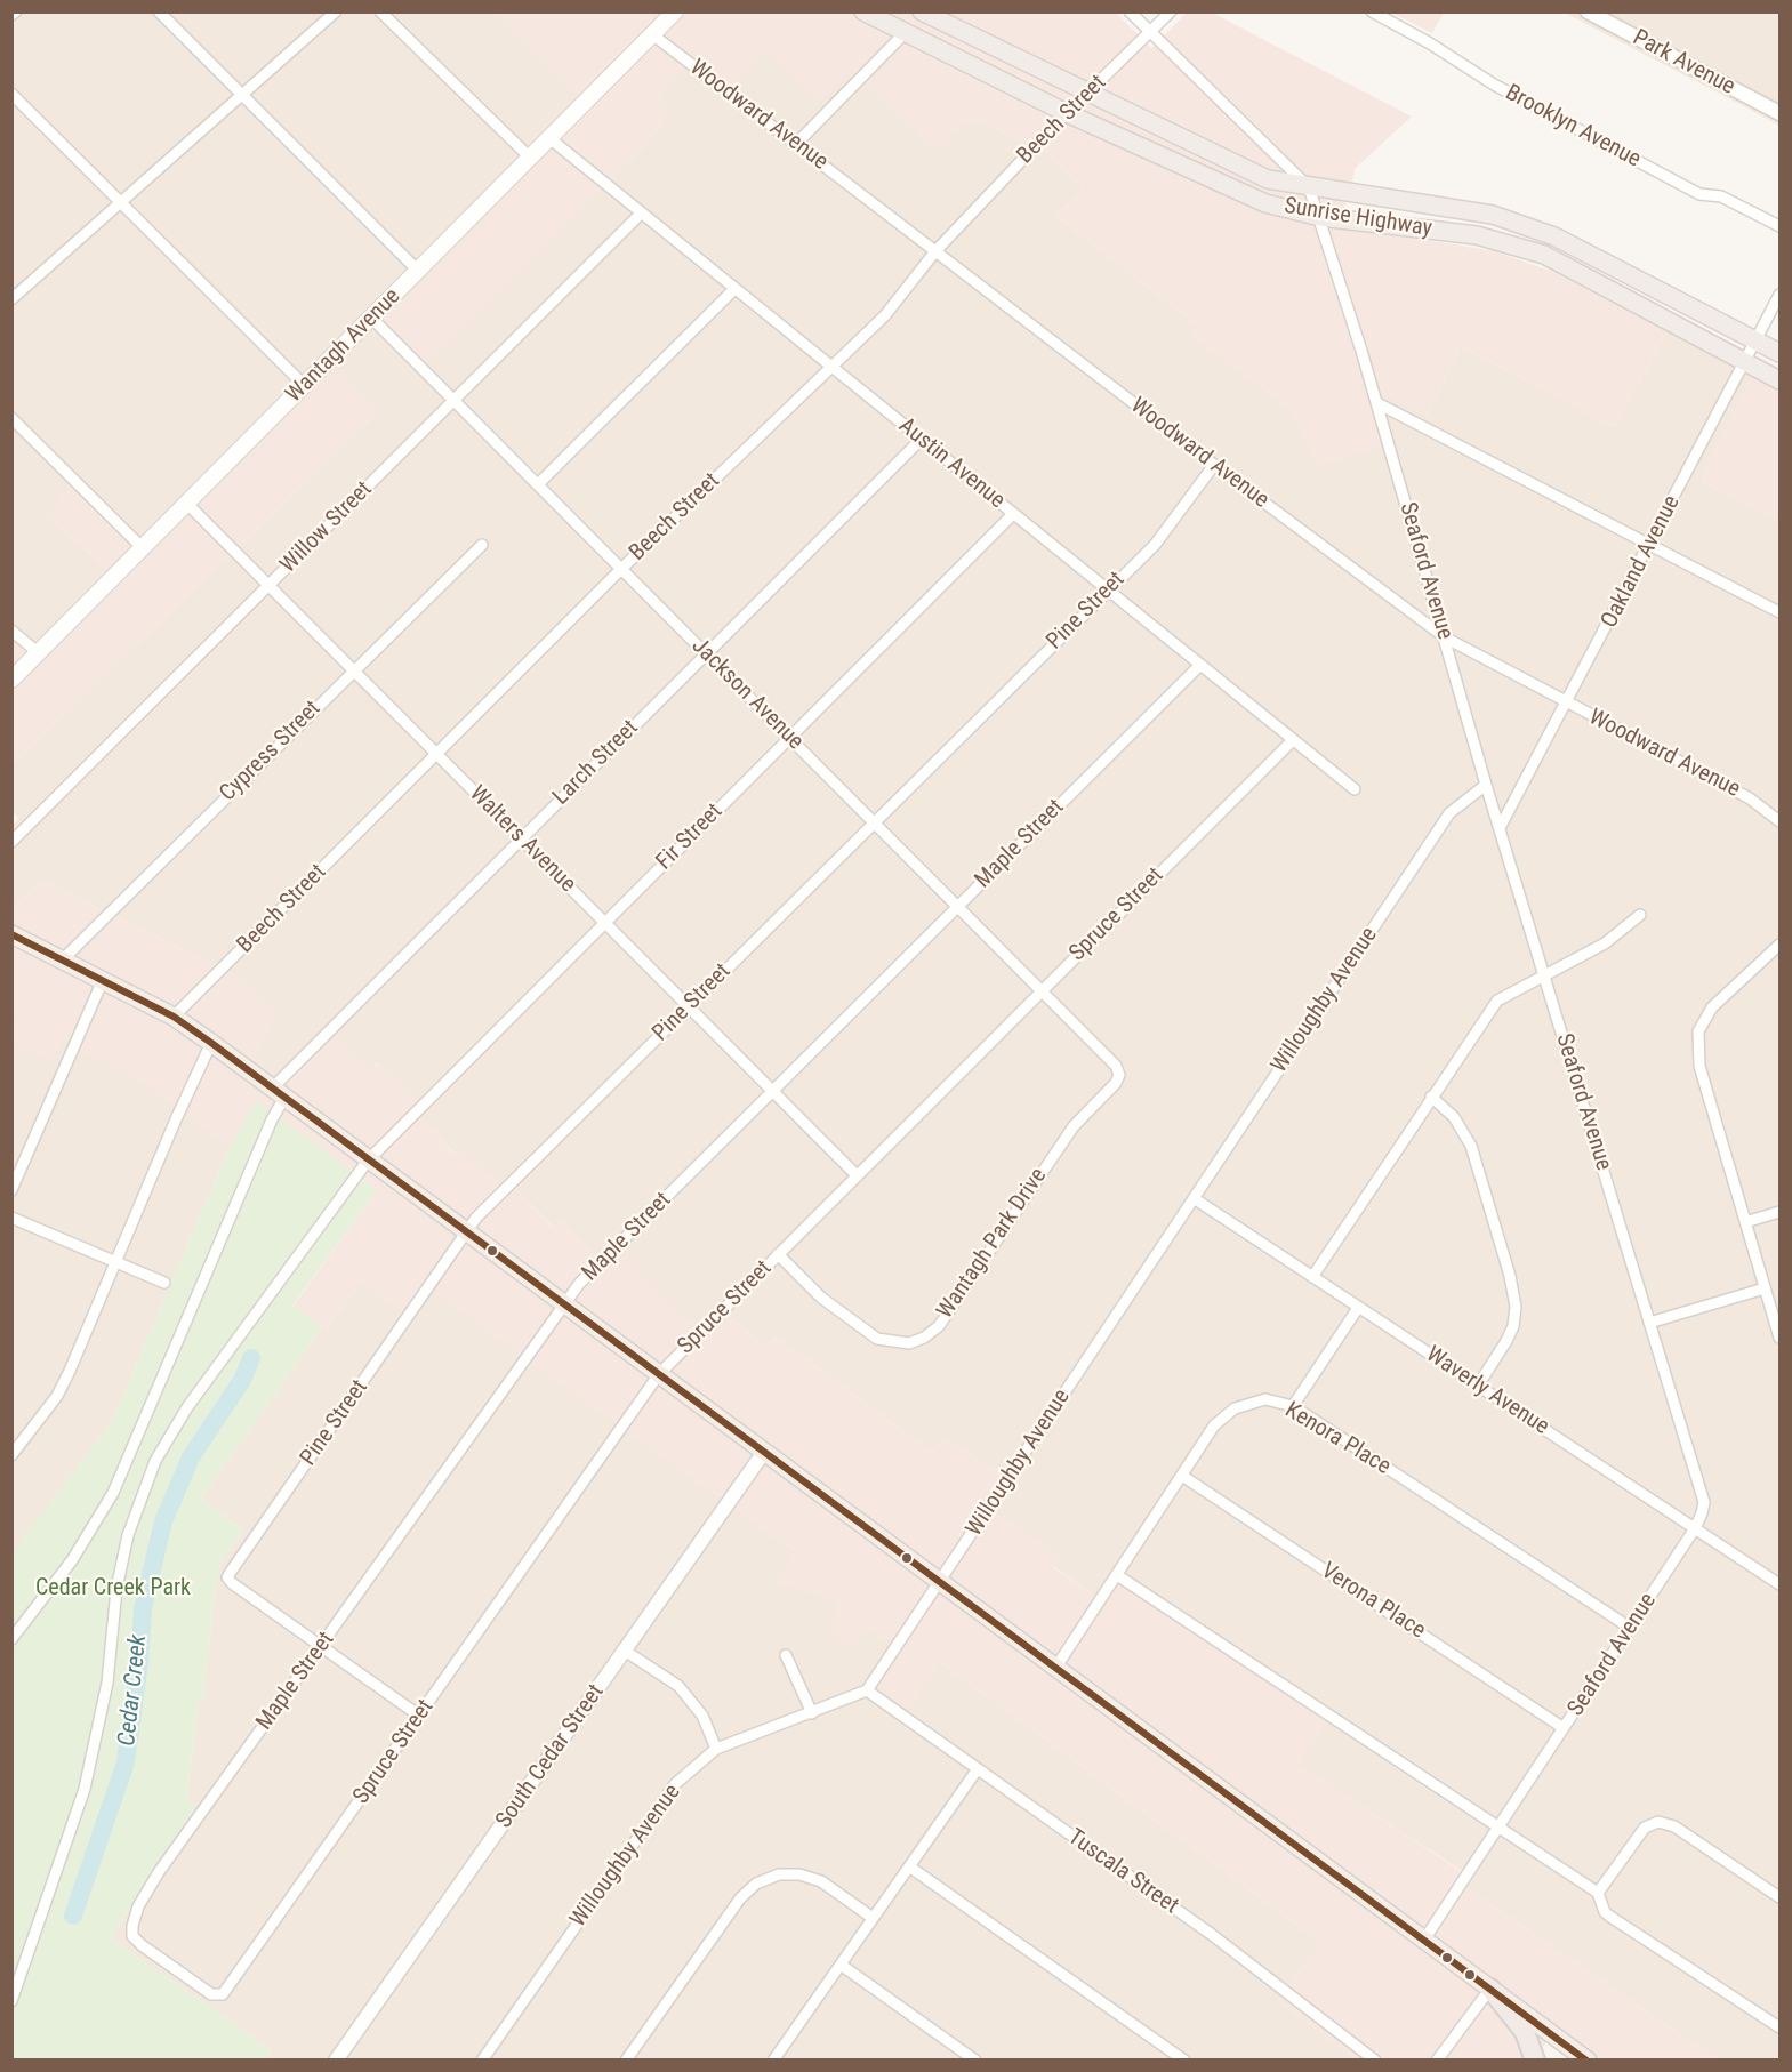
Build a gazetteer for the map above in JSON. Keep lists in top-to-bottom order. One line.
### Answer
{"streets":{"highway":["Sunrise Highway"],"main road":["Wantagh Avenue"],"street":["Park Avenue","Woodward Avenue","Beech Street","Brooklyn Avenue","Austin Avenue","Willow Street","Oakland Avenue","Seaford Avenue","Pine Street","Jackson Avenue","Cypress Street","Larch Street","Fir Street","Walters Avenue","Maple Street","Spruce Street","Willoughby Avenue","Wantagh Park Drive","Waverly Avenue","Kenora Place","Verona Place","South Cedar Street","Tuscala Street"]},"crossings":[["Woodward Avenue","Beech Street"],["Woodward Avenue","Wantagh Avenue"],["Woodward Avenue","Oakland Avenue"],["Woodward Avenue","Seaford Avenue"],["Woodward Avenue","Pine Street"],["Beech Street","Sunrise Highway"],["Beech Street","Austin Avenue"],["Beech Street","Jackson Avenue"],["Beech Street","Walters Avenue"],["Sunrise Highway","Oakland Avenue"],["Sunrise Highway","Seaford Avenue"],["Wantagh Avenue","Austin Avenue"],["Wantagh Avenue","Jackson Avenue"],["Wantagh Avenue","Walters Avenue"],["Austin Avenue","Willow Street"],["Austin Avenue","Pine Street"],["Austin Avenue","Larch Street"],["Austin Avenue","Fir Street"],["Austin Avenue","Maple Street"],["Austin Avenue","Spruce Street"],["Willow Street","Jackson Avenue"],["Willow Street","Walters Avenue"],["Oakland Avenue","Seaford Avenue"],["Seaford Avenue","Willoughby Avenue"],["Seaford Avenue","Waverly Avenue"],["Seaford Avenue","Kenora Place"],["Seaford Avenue","Verona Place"],["Pine Street","Jackson Avenue"],["Pine Street","Walters Avenue"],["Pine Street","Maple Street"],["Jackson Avenue","Larch Street"],["Jackson Avenue","Fir Street"],["Jackson Avenue","Maple Street"],["Jackson Avenue","Spruce Street"],["Jackson Avenue","Wantagh Park Drive"],["Cypress Street","Walters Avenue"],["Larch Street","Walters Avenue"],["Fir Street","Walters Avenue"],["Walters Avenue","Maple Street"],["Walters Avenue","Spruce Street"],["Maple Street","Spruce Street"],["Spruce Street","Wantagh Park Drive"],["Willoughby Avenue","Waverly Avenue"],["Willoughby Avenue","Tuscala Street"],["Kenora Place","Verona Place"]],"water":["Cedar Creek"],"parks":["Cedar Creek Park"]}
